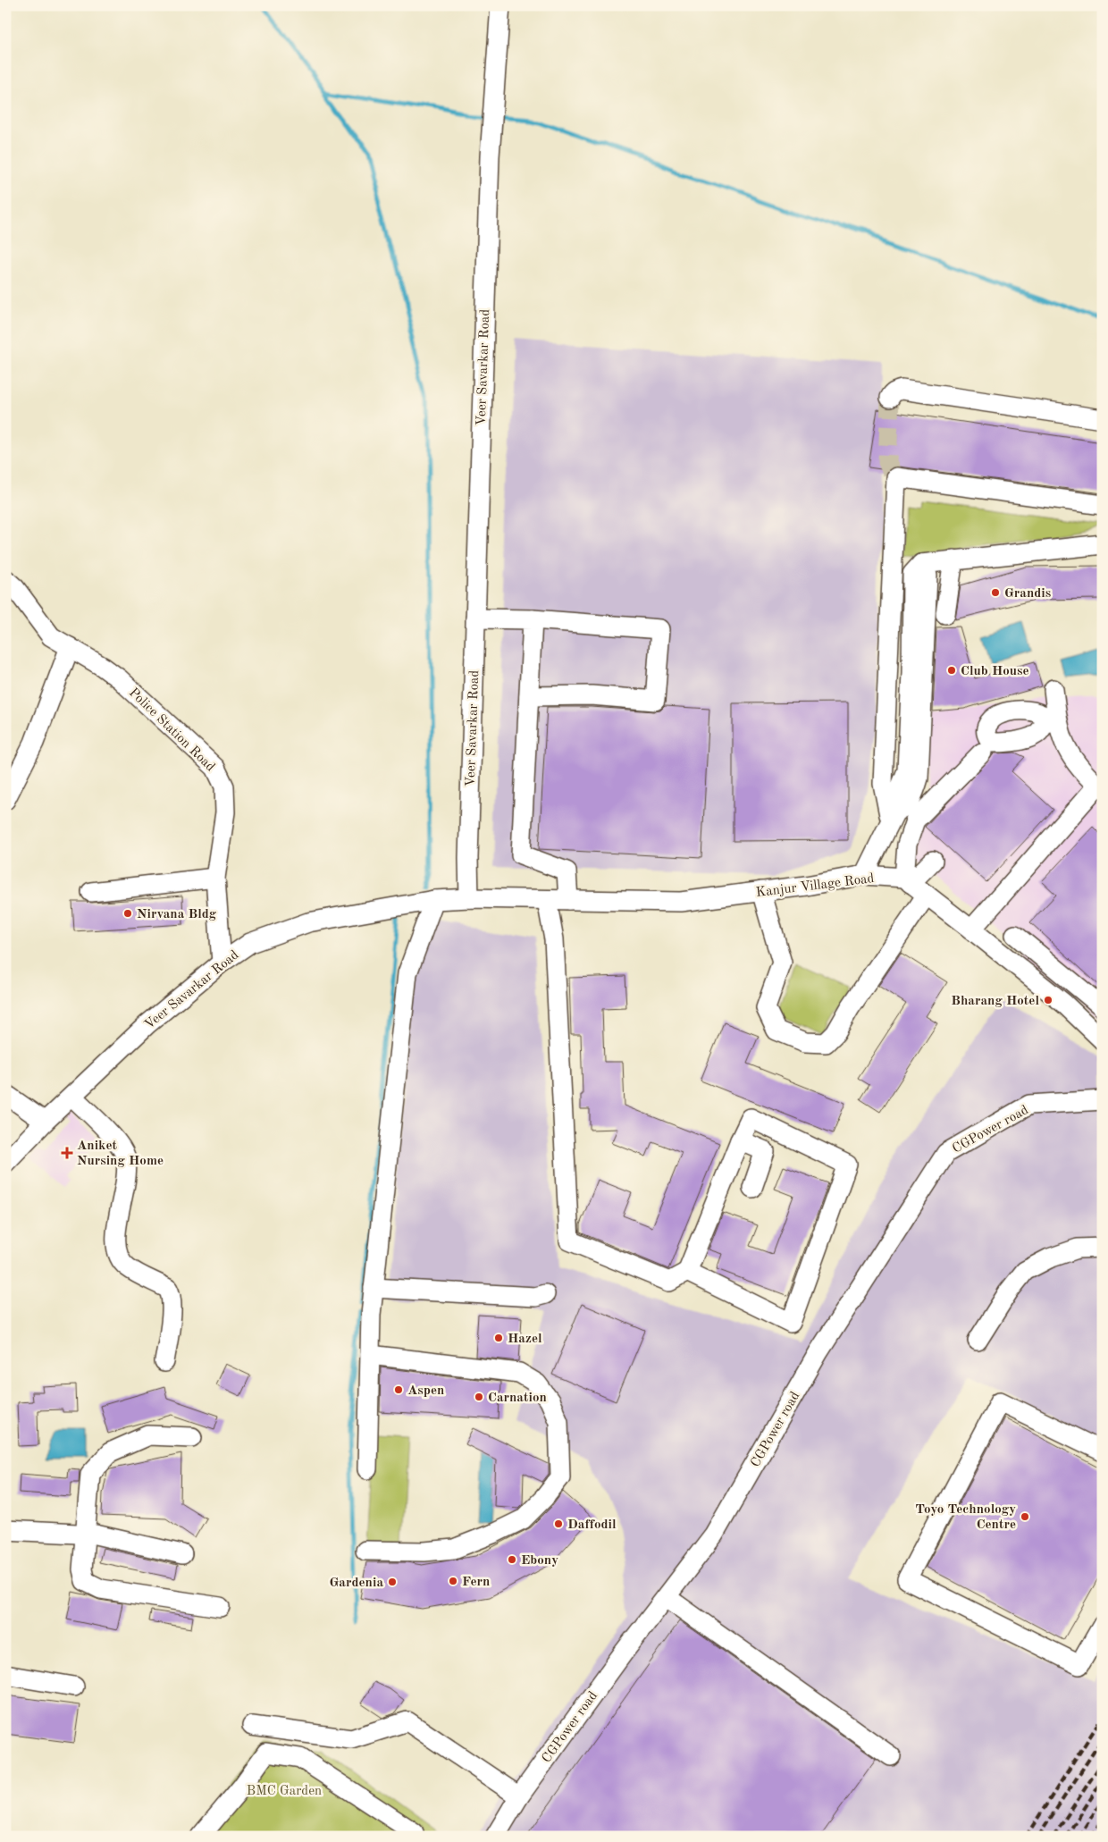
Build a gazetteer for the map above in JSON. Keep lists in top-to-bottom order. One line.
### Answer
{"streets":{"street":["Veer Savarkar Road","Police Station Road","Kanjur Village Road","CGPower road"]},"crossings":[["Veer Savarkar Road","Police Station Road"],["Veer Savarkar Road","Kanjur Village Road"]],"parks":["BMC Garden"],"places":{"other":["Grandis","Club House","Nirvana Bldg","Bharang Hotel","Hazel","Aspen","Carnation","Toyo Technology Centre","Daffodil","Ebony","Fern","Gardenia"],"health":["Aniket Nursing Home"]}}
